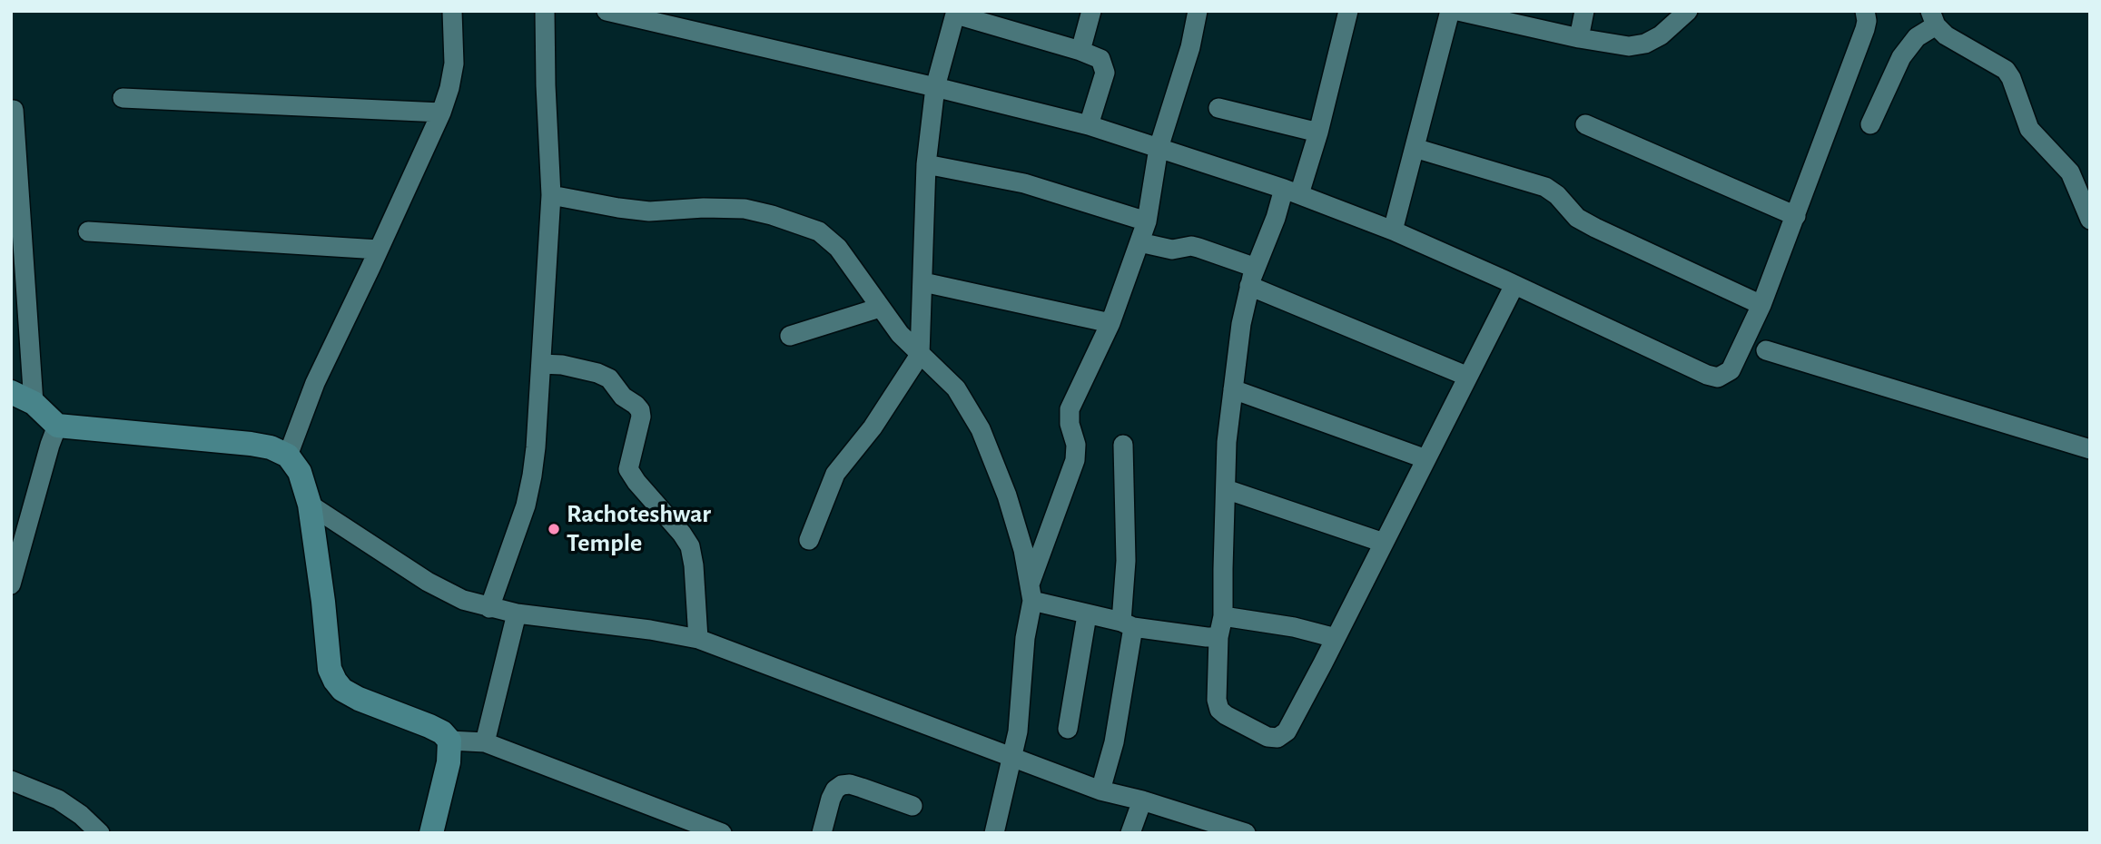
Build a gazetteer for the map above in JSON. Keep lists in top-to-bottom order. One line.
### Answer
{"places":["Rachoteshwar Temple"]}
